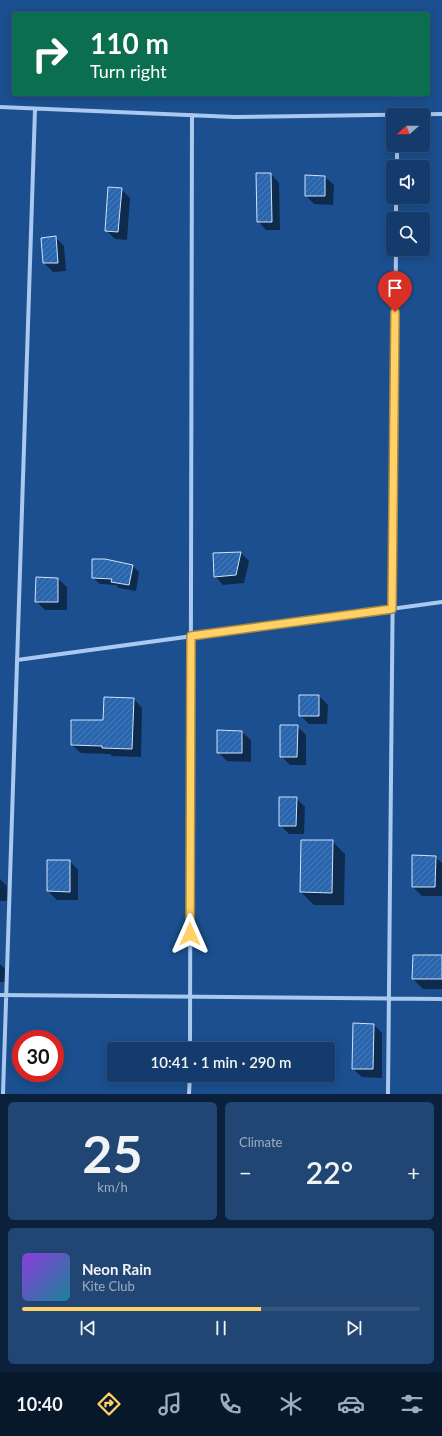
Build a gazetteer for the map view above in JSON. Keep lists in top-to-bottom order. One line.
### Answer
{"north":"left","page":{"turn":["110 m","Turn right"],"limit":"30","trip":"10:41 · 1 min · 290 m","tile":[["25","km/h"],"Climate"],"heat":["−","22°","+"],"song":["Neon Rain","Kite Club"],"tabs":"10:40"}}
